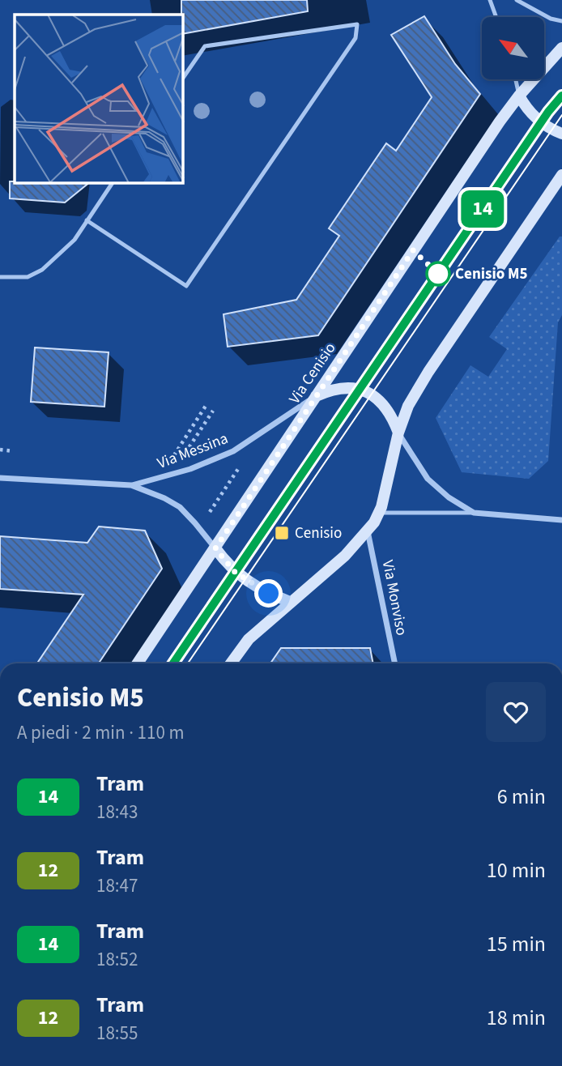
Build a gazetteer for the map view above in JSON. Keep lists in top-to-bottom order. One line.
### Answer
{"streets":{"main road":["Via Cenisio"],"street":["Via Messina","Via Monviso"]},"crossings":[["Via Cenisio","Via Messina"]],"places":{"other":["Cenisio M5"],"transit":["Cenisio"]},"lines":["tram line 14"],"north":"top left","page":{"on_map":"14","heading":["Cenisio M5","A piedi · 2 min · 110 m"],"list":[{"mark":"14","name":"Tram","note":"18:43","value":"6 min"},{"mark":"12","name":"Tram","note":"18:47","value":"10 min"},{"mark":"14","name":"Tram","note":"18:52","value":"15 min"},{"mark":"12","name":"Tram","note":"18:55","value":"18 min"}]}}
